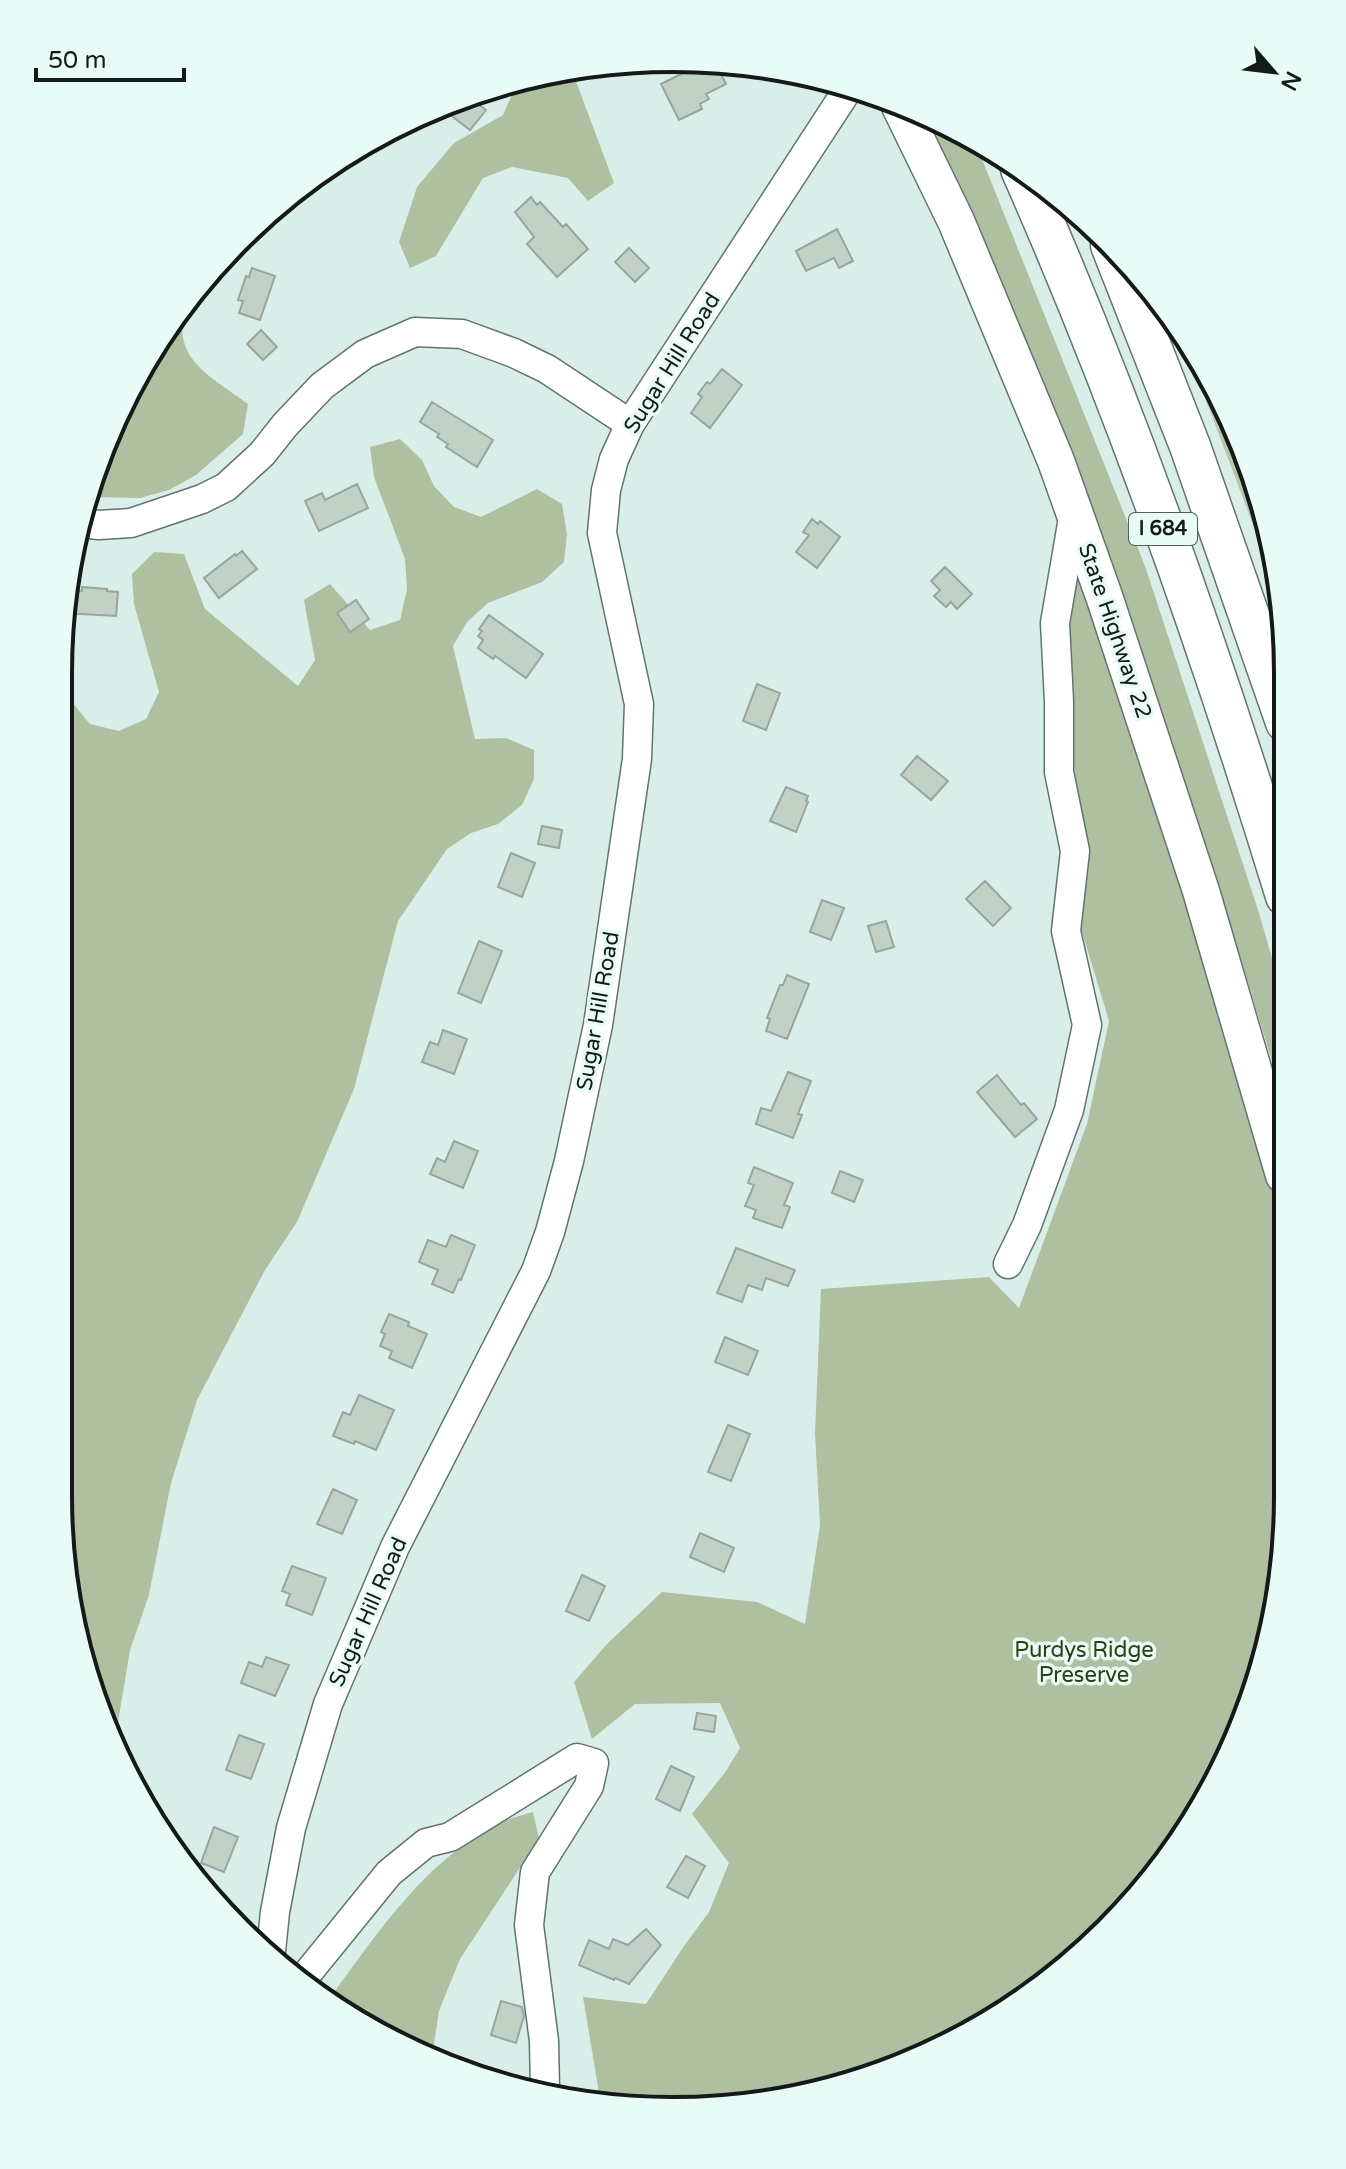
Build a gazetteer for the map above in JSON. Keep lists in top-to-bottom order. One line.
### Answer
{"streets":{"highway":["I 684"],"main road":["State Highway 22"],"street":["Sugar Hill Road"]},"parks":["Purdys Ridge Preserve"],"scale_bar":"50 m","north":"bottom right"}
